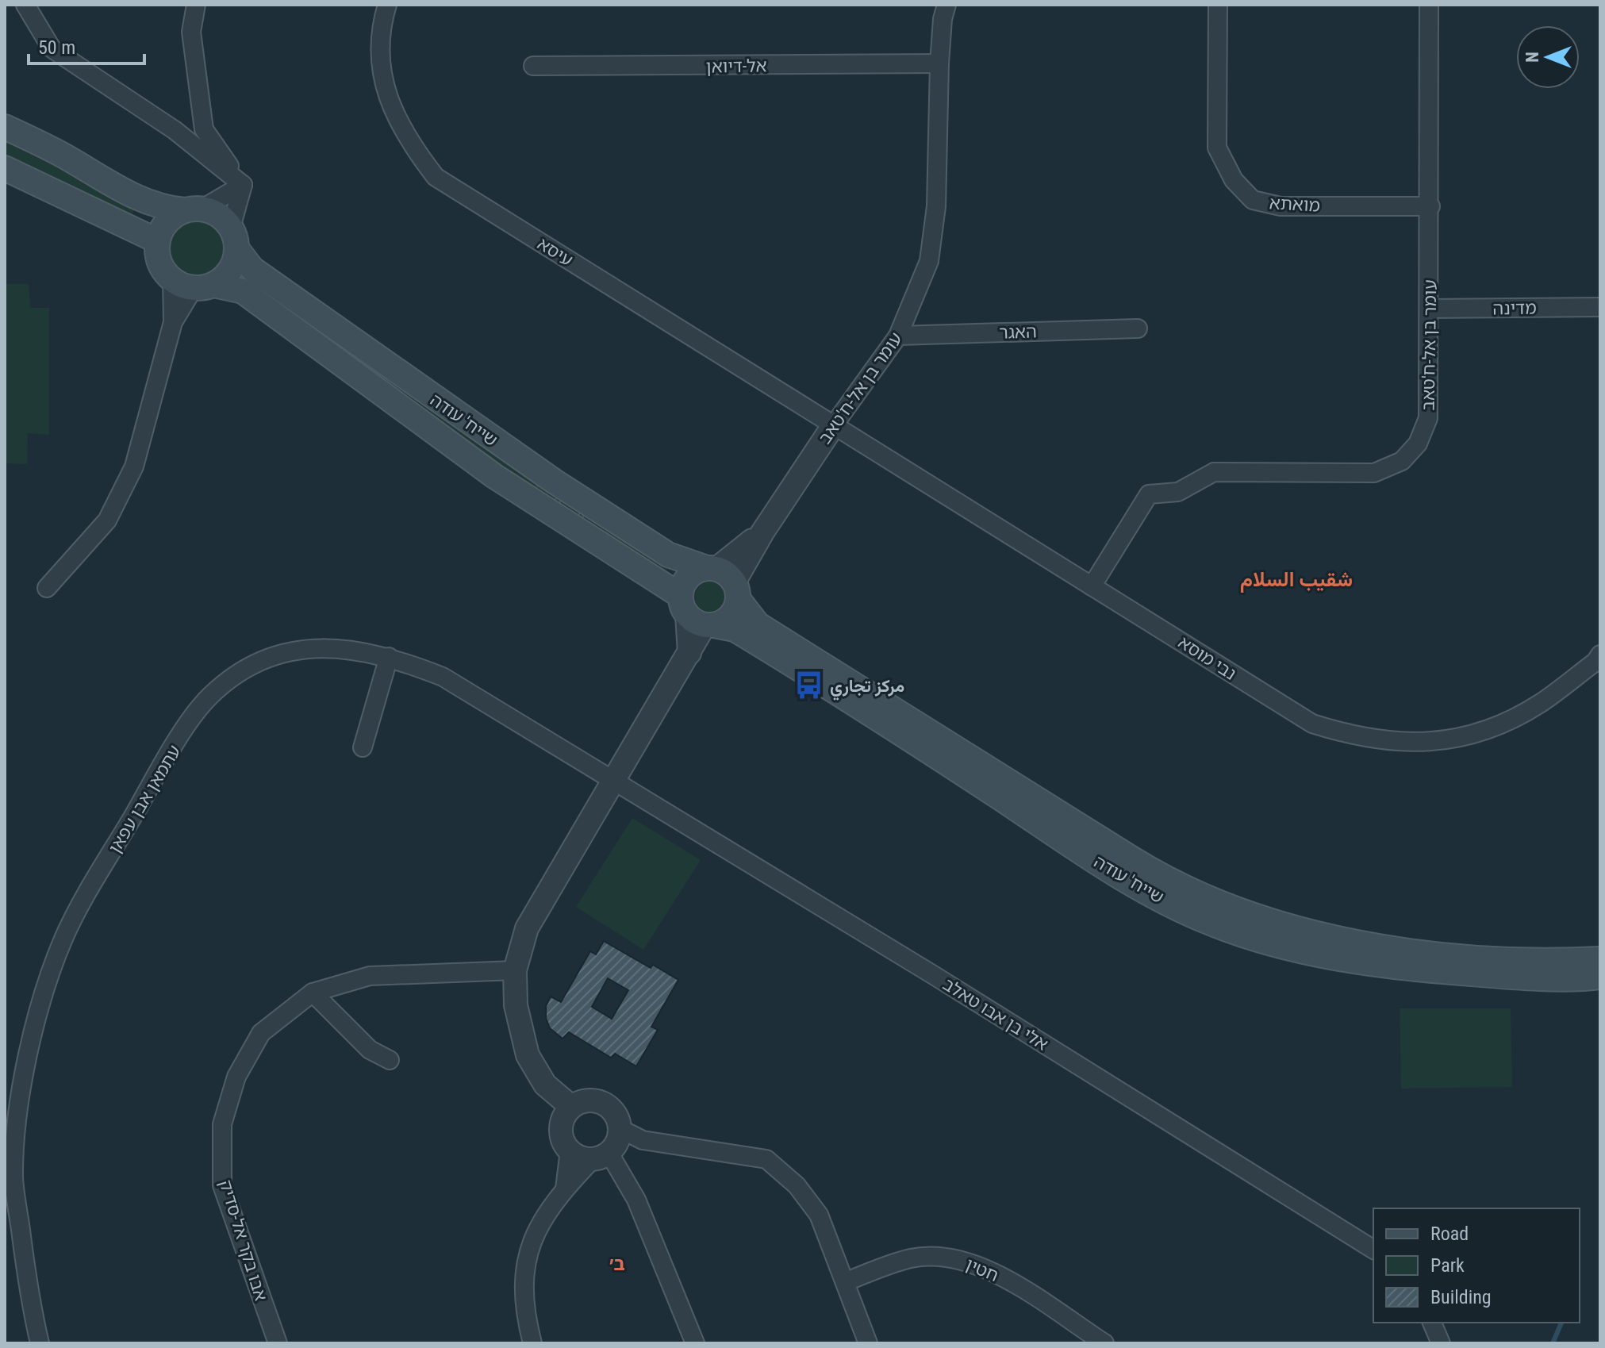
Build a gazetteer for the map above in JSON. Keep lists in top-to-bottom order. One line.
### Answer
{"streets":{"main road":["שייח' עודה"],"street":["אל-דיואן","מואתא","עיסא","מדינה","האגר","עומר בן אל-ח'טאב","נבי מוסא","עתמאן אבן עפאן","אלי בן אבו טאלב","אבו בקר אל-סדיק","חטין"]},"crossings":[["אל-דיואן","עומר בן אל-ח'טאב"],["מואתא","עומר בן אל-ח'טאב"],["עיסא","עומר בן אל-ח'טאב"],["עיסא","נבי מוסא"],["מדינה","עומר בן אל-ח'טאב"],["האגר","עומר בן אל-ח'טאב"],["עומר בן אל-ח'טאב","שייח' עודה"],["עומר בן אל-ח'טאב","נבי מוסא"],["עתמאן אבן עפאן","אלי בן אבו טאלב"]],"districts":["شقيب السلام","ב׳"],"places":{"bus stop":["مركز تجاري"]},"legend":["Road","Park","Building"],"scale_bar":"50 m","north":"left"}
